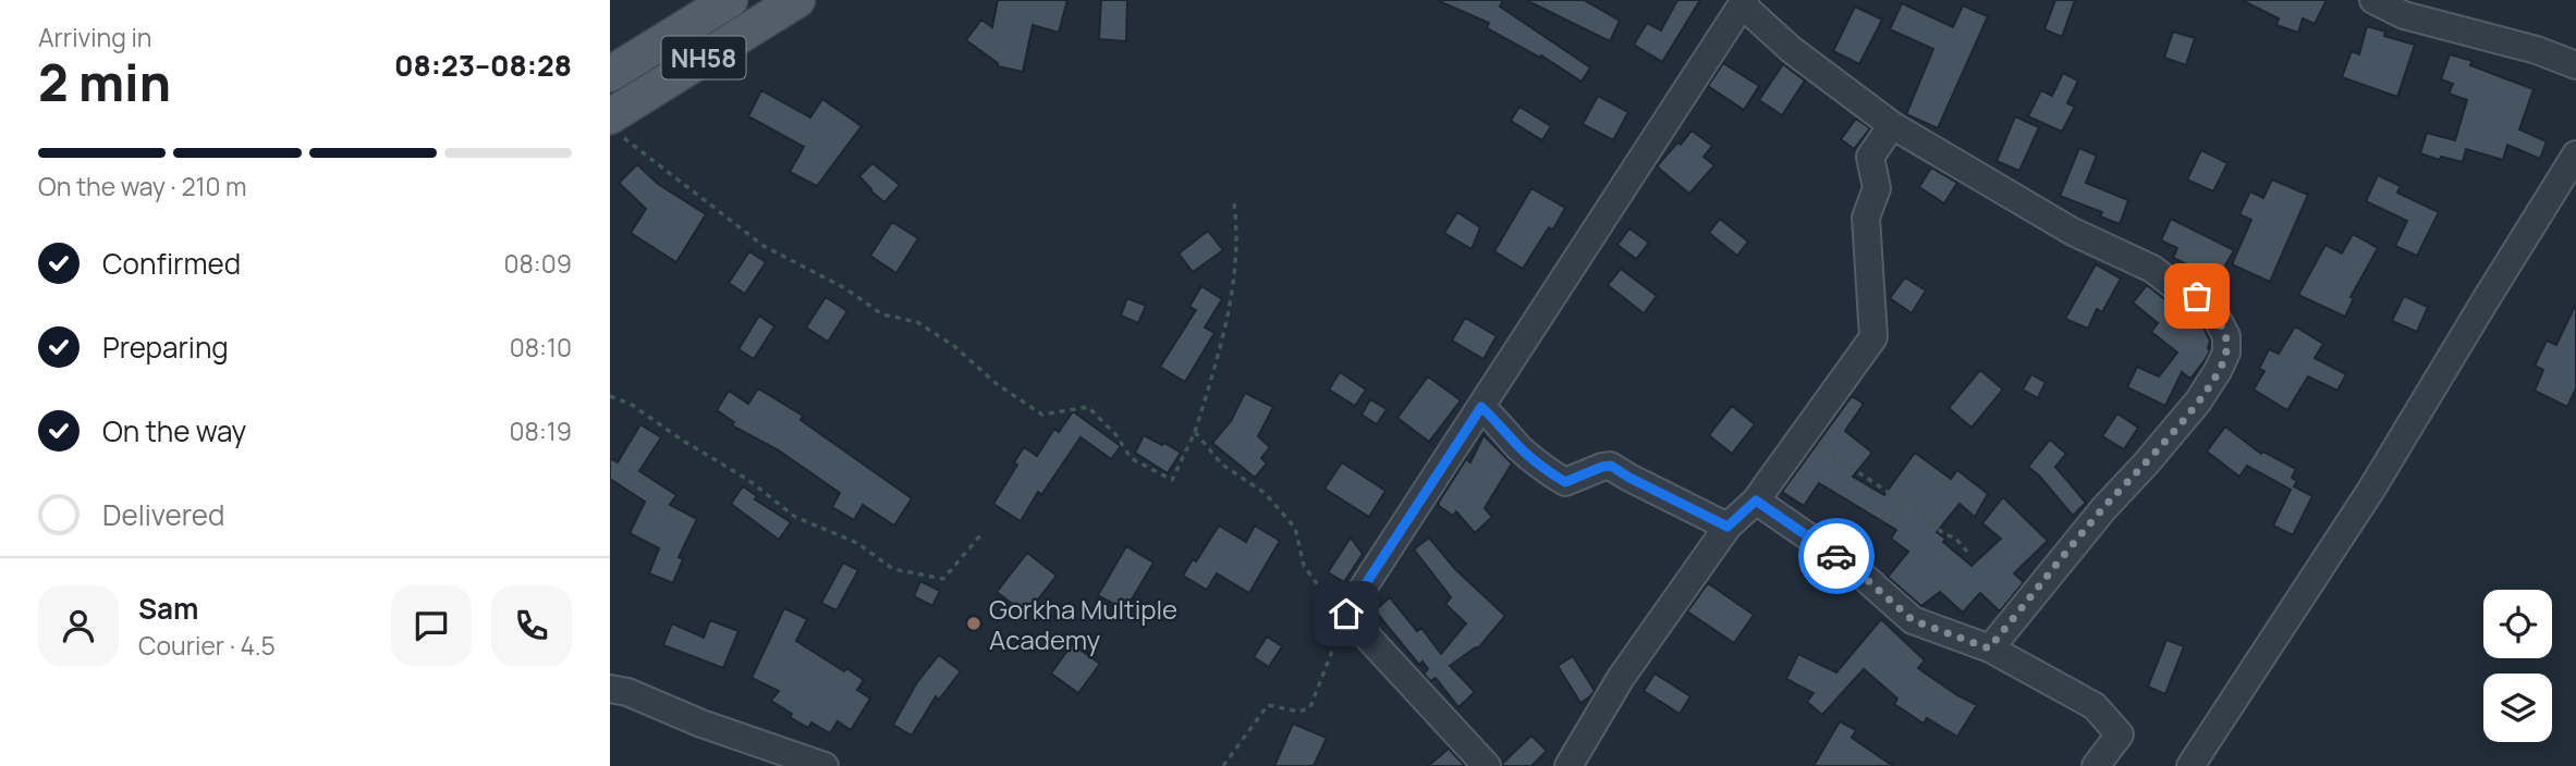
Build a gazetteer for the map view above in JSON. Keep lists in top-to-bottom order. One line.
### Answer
{"streets":{"main road":["NH58"]},"places":["Gorkha Multiple Academy"],"page":{"heading":["2 min","Arriving in","08:23–08:28"],"panel":["Sam","Courier · 4.5"],"bar":"On the way · 210 m","list":[["Confirmed","08:09"],["Preparing","08:10"],["On the way","08:19"],"Delivered"]}}
